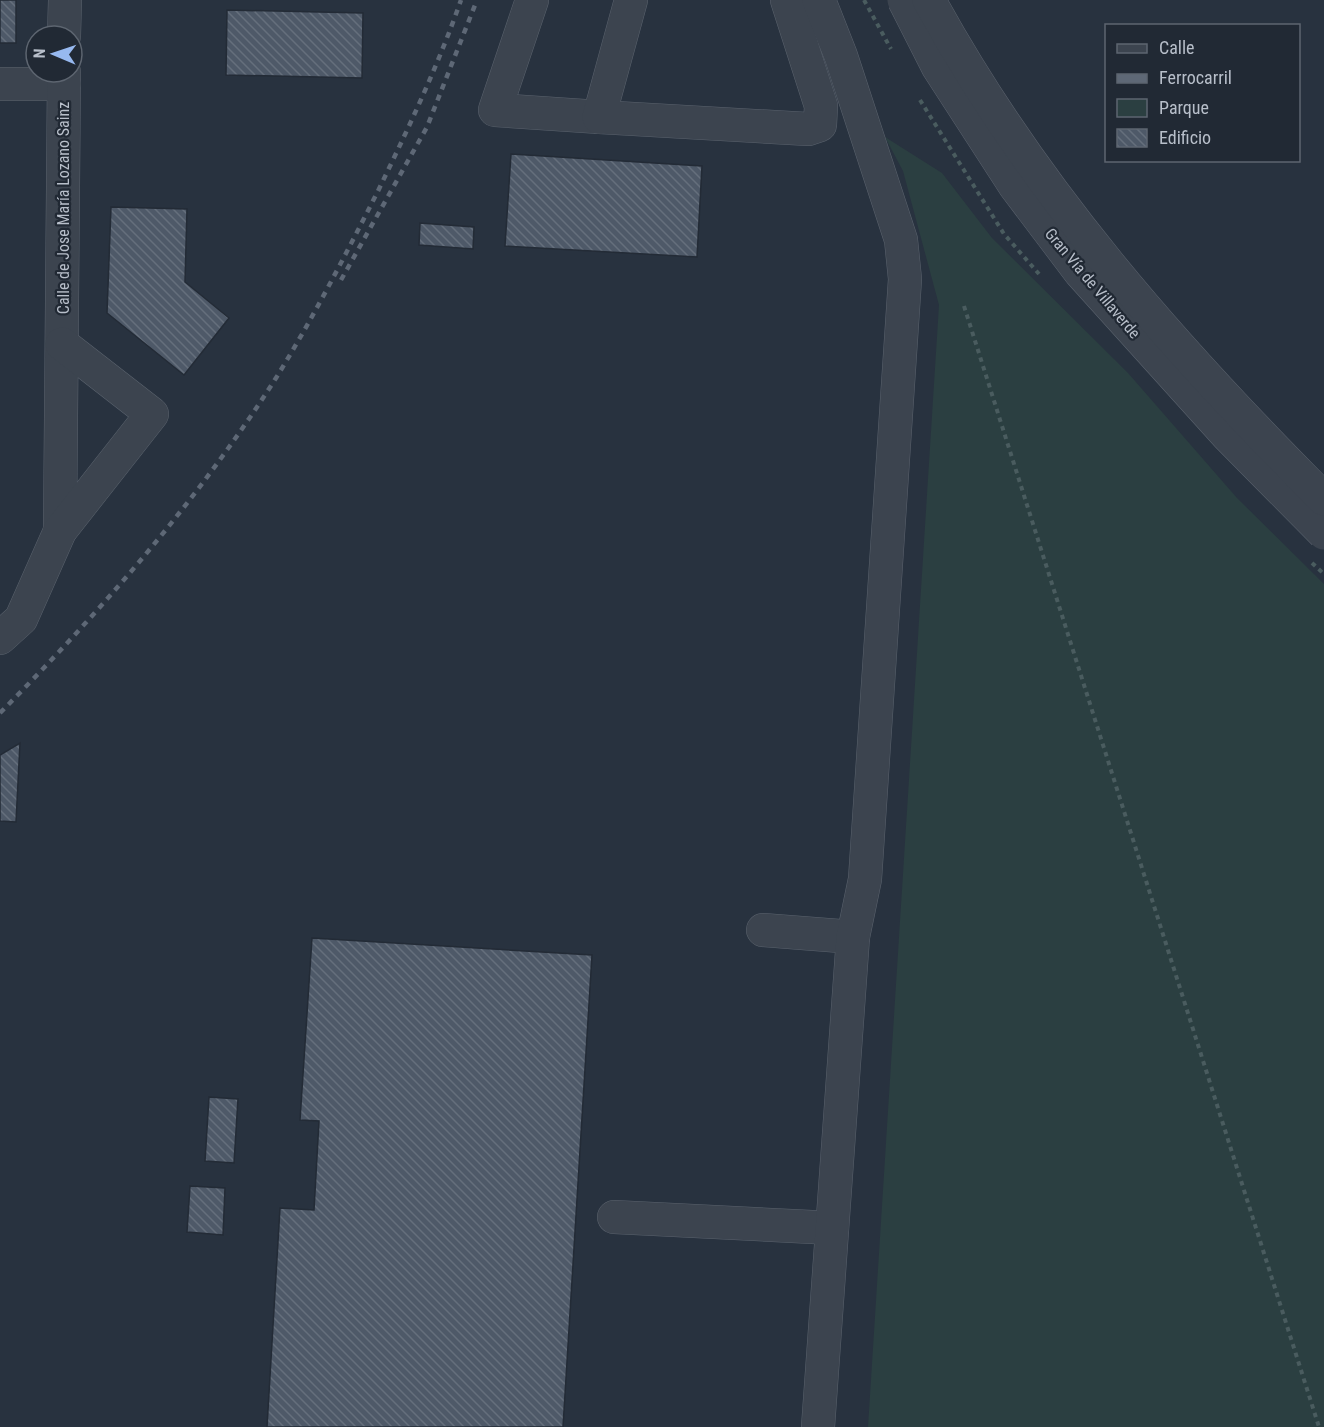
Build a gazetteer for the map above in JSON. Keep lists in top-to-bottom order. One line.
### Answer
{"streets":{"street":["Calle de Jose María Lozano Sainz","Gran Vía de Villaverde"]},"legend":["Calle","Ferrocarril","Parque","Edificio"],"north":"left"}
